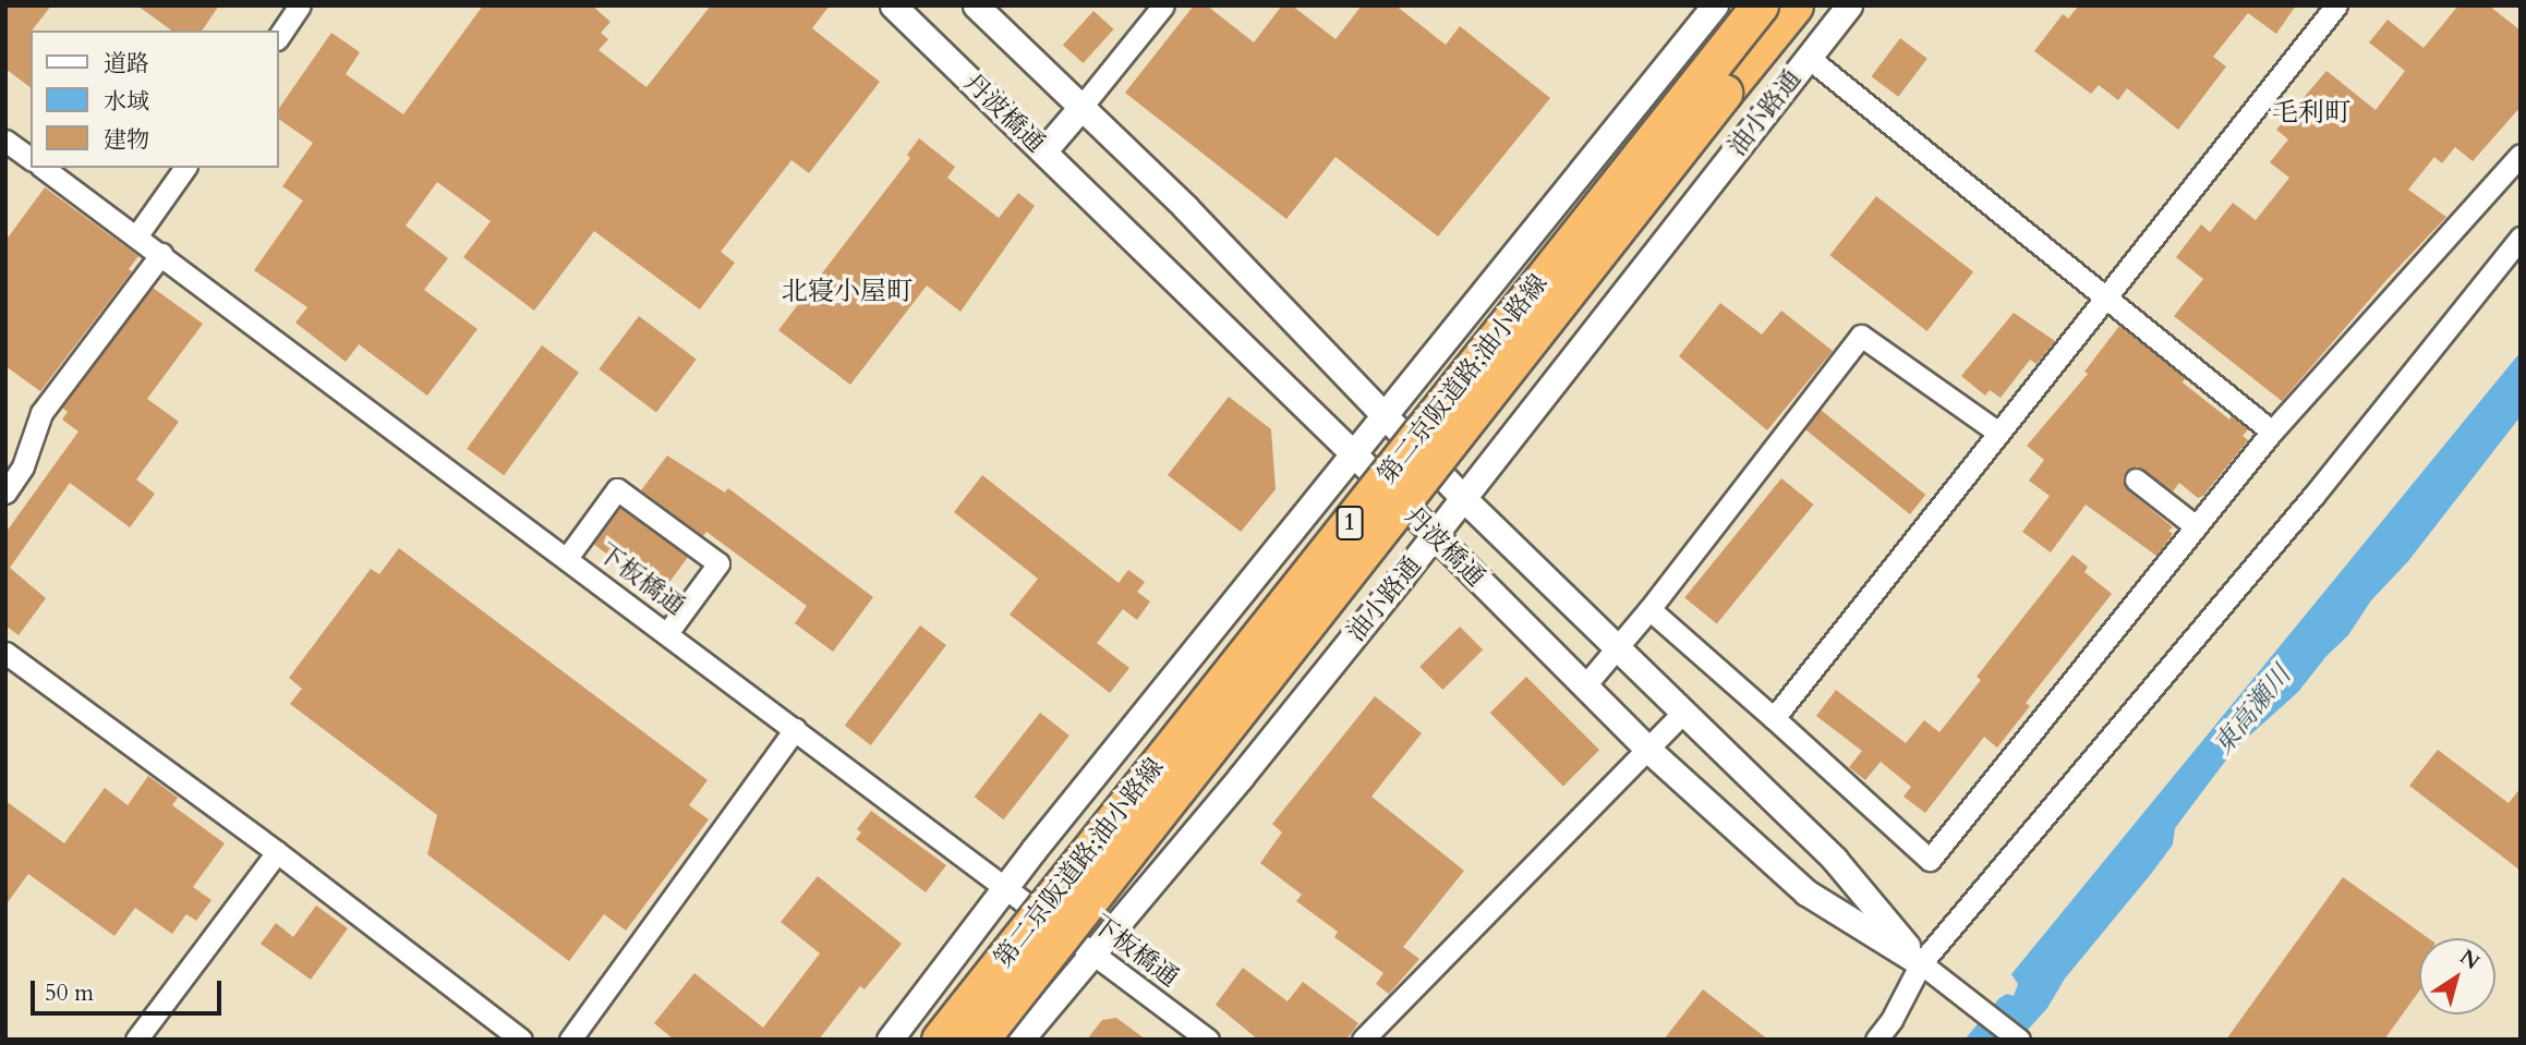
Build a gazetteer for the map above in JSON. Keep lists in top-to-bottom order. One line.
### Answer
{"streets":{"highway":["第二京阪道路;油小路線","1"],"street":["丹波橋通","油小路通","下板橋通"]},"crossings":[["丹波橋通","油小路通"],["油小路通","下板橋通"]],"districts":["毛利町","北寝小屋町"],"water":["東高瀬川"],"legend":["道路","水域","建物"],"scale_bar":"50 m","north":"top right"}
